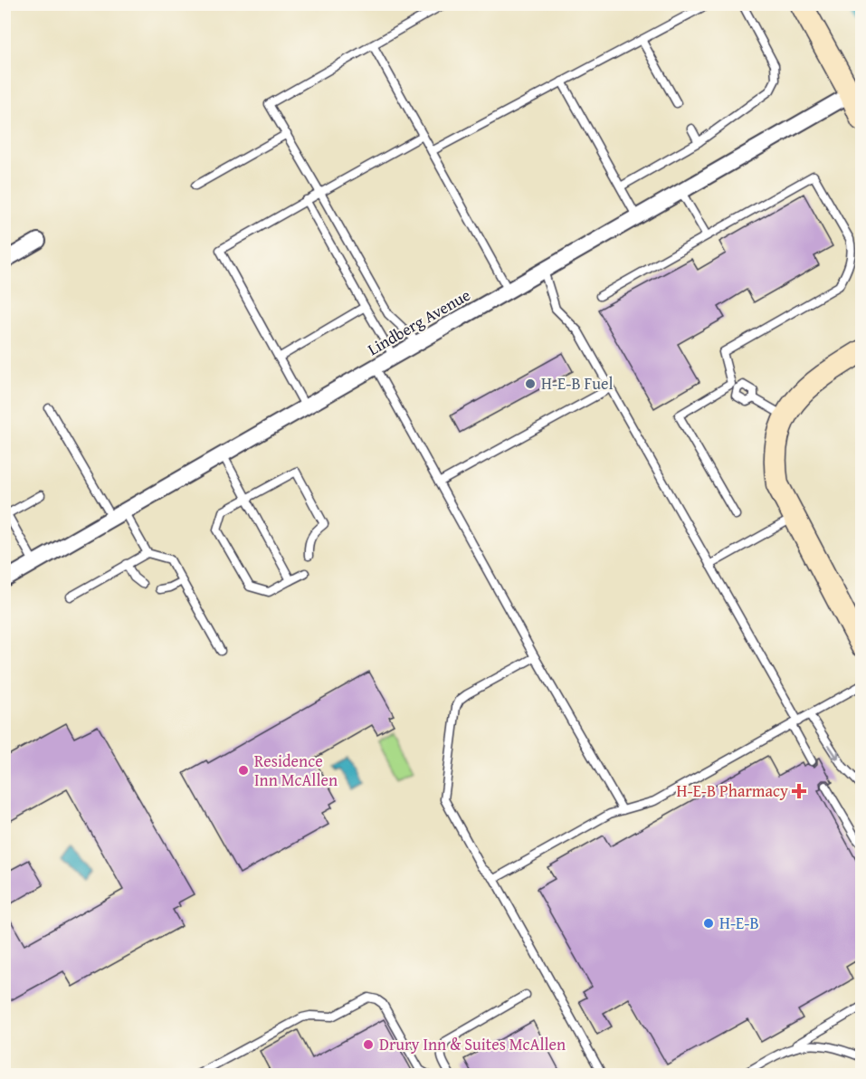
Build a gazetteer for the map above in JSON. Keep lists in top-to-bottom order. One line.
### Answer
{"streets":{"street":["Lindberg Avenue"]},"places":{"other":["H-E-B Fuel","Residence Inn McAllen","H-E-B","Drury Inn & Suites McAllen"],"health":["H-E-B Pharmacy"]}}
